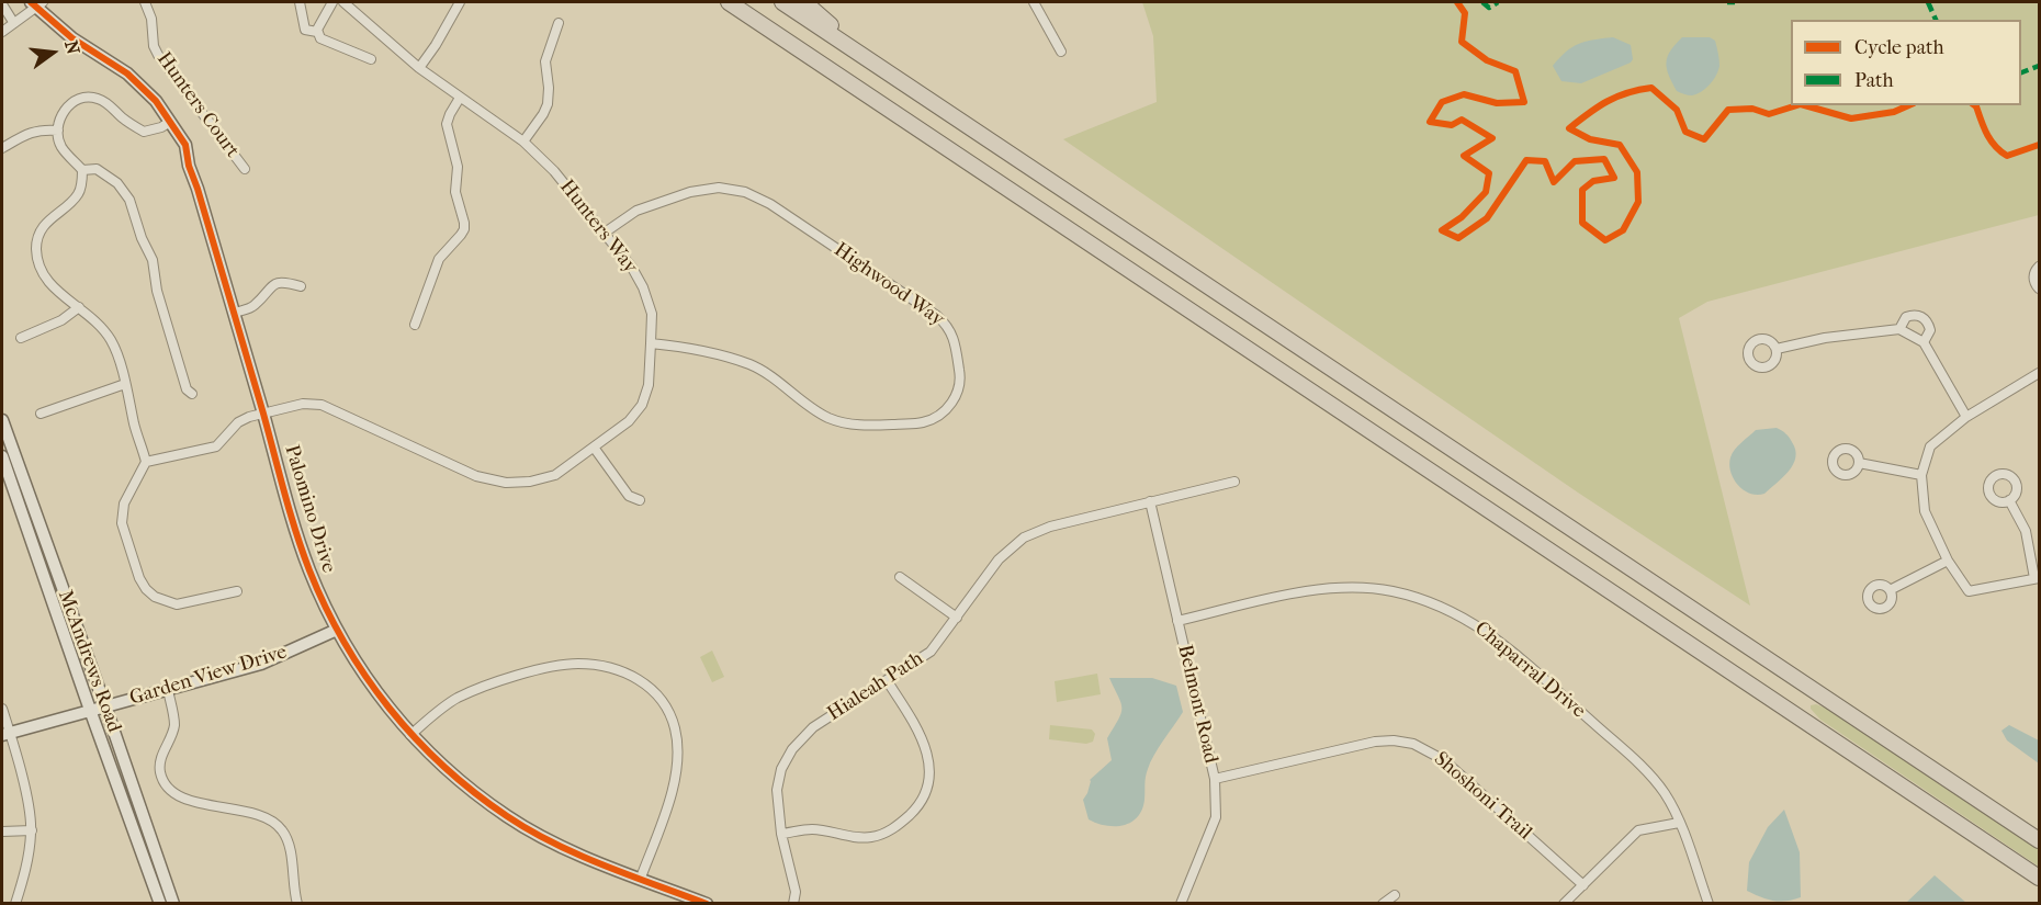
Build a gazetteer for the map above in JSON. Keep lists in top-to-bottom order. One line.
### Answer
{"streets":{"street":["Hunters Court","Hunters Way","Highwood Way","Palomino Drive","McAndrews Road","Chaparral Drive","Garden View Drive","Hialeah Path","Belmont Road","Shoshoni Trail"]},"crossings":[["Hunters Way","Highwood Way"],["Hunters Way","Palomino Drive"],["Palomino Drive","Garden View Drive"],["McAndrews Road","Garden View Drive"],["Chaparral Drive","Belmont Road"],["Hialeah Path","Belmont Road"],["Belmont Road","Shoshoni Trail"]],"legend":["Cycle path","Path"],"north":"right"}
